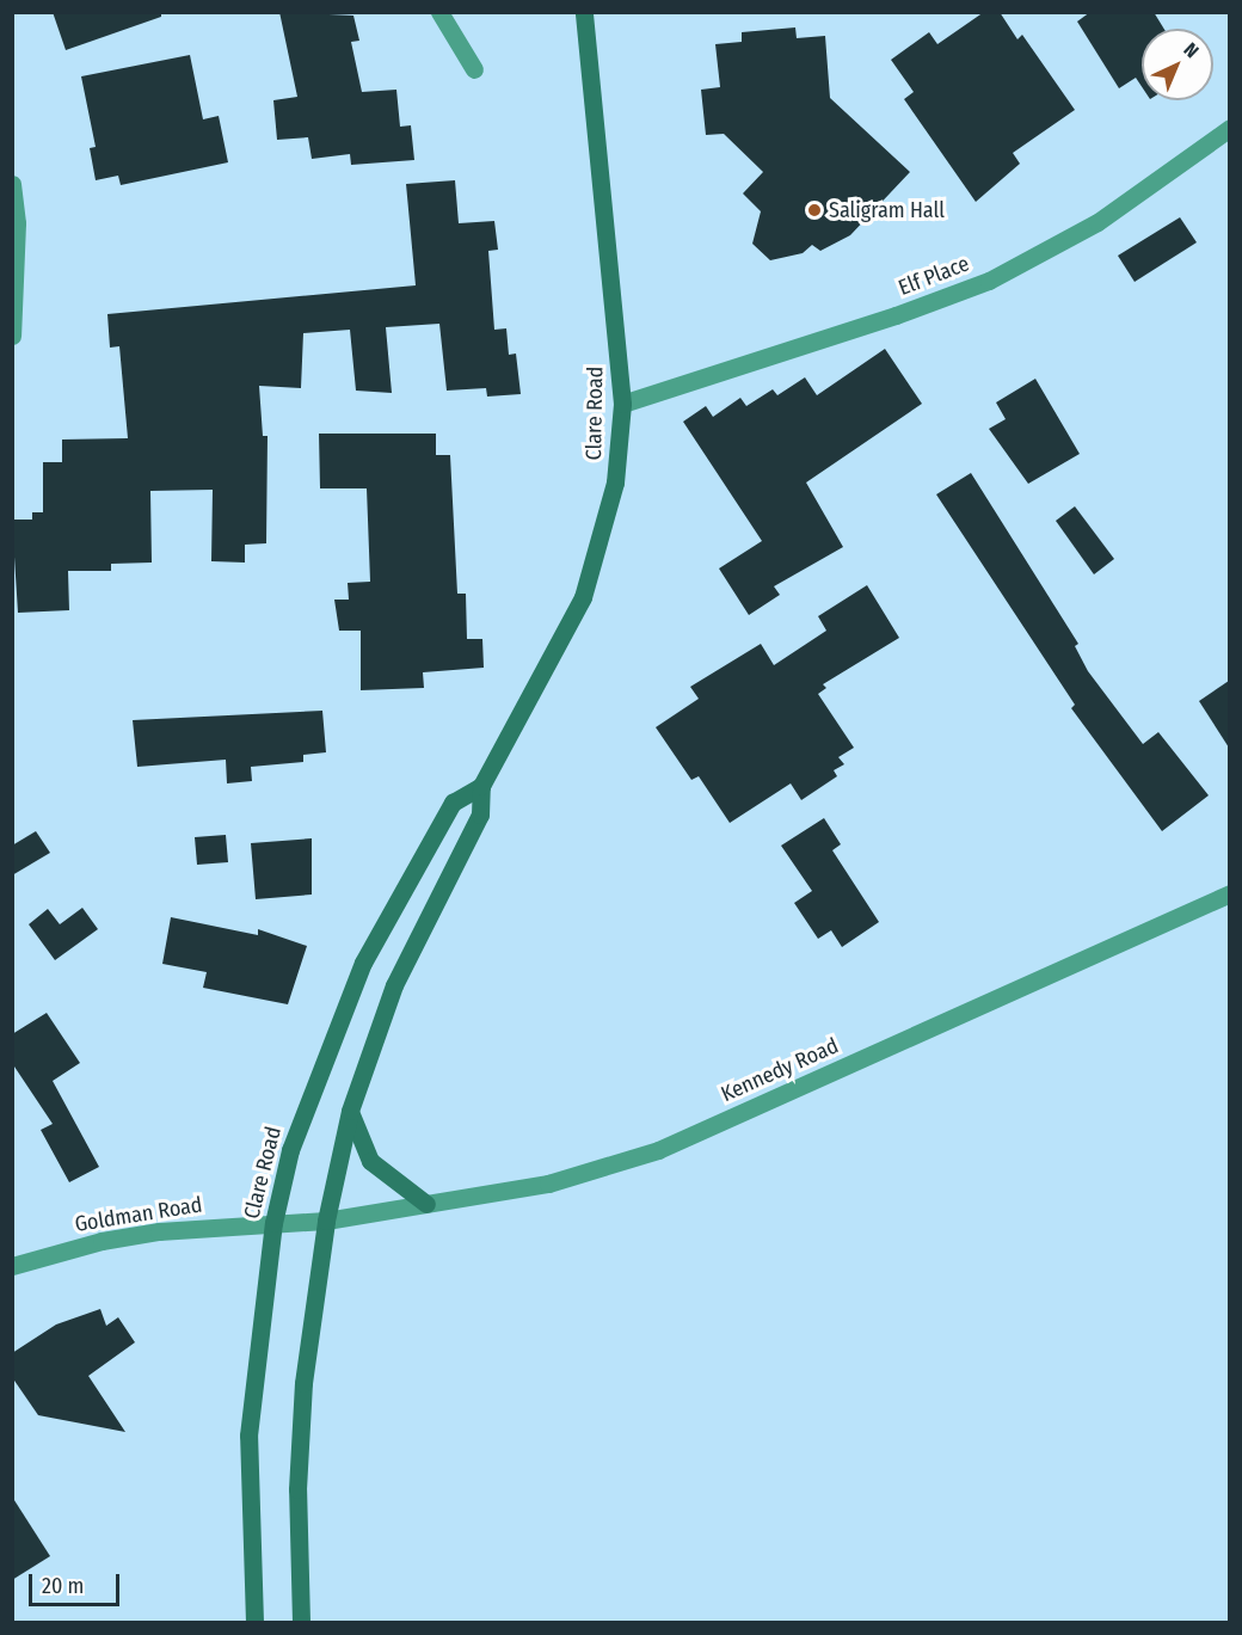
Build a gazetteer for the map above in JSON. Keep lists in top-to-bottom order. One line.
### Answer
{"streets":{"street":["Elf Place","Clare Road","Kennedy Road","Goldman Road"]},"crossings":[["Elf Place","Clare Road"],["Clare Road","Kennedy Road"],["Clare Road","Goldman Road"],["Kennedy Road","Goldman Road"]],"places":["Saligram Hall"],"scale_bar":"20 m","north":"top right"}
